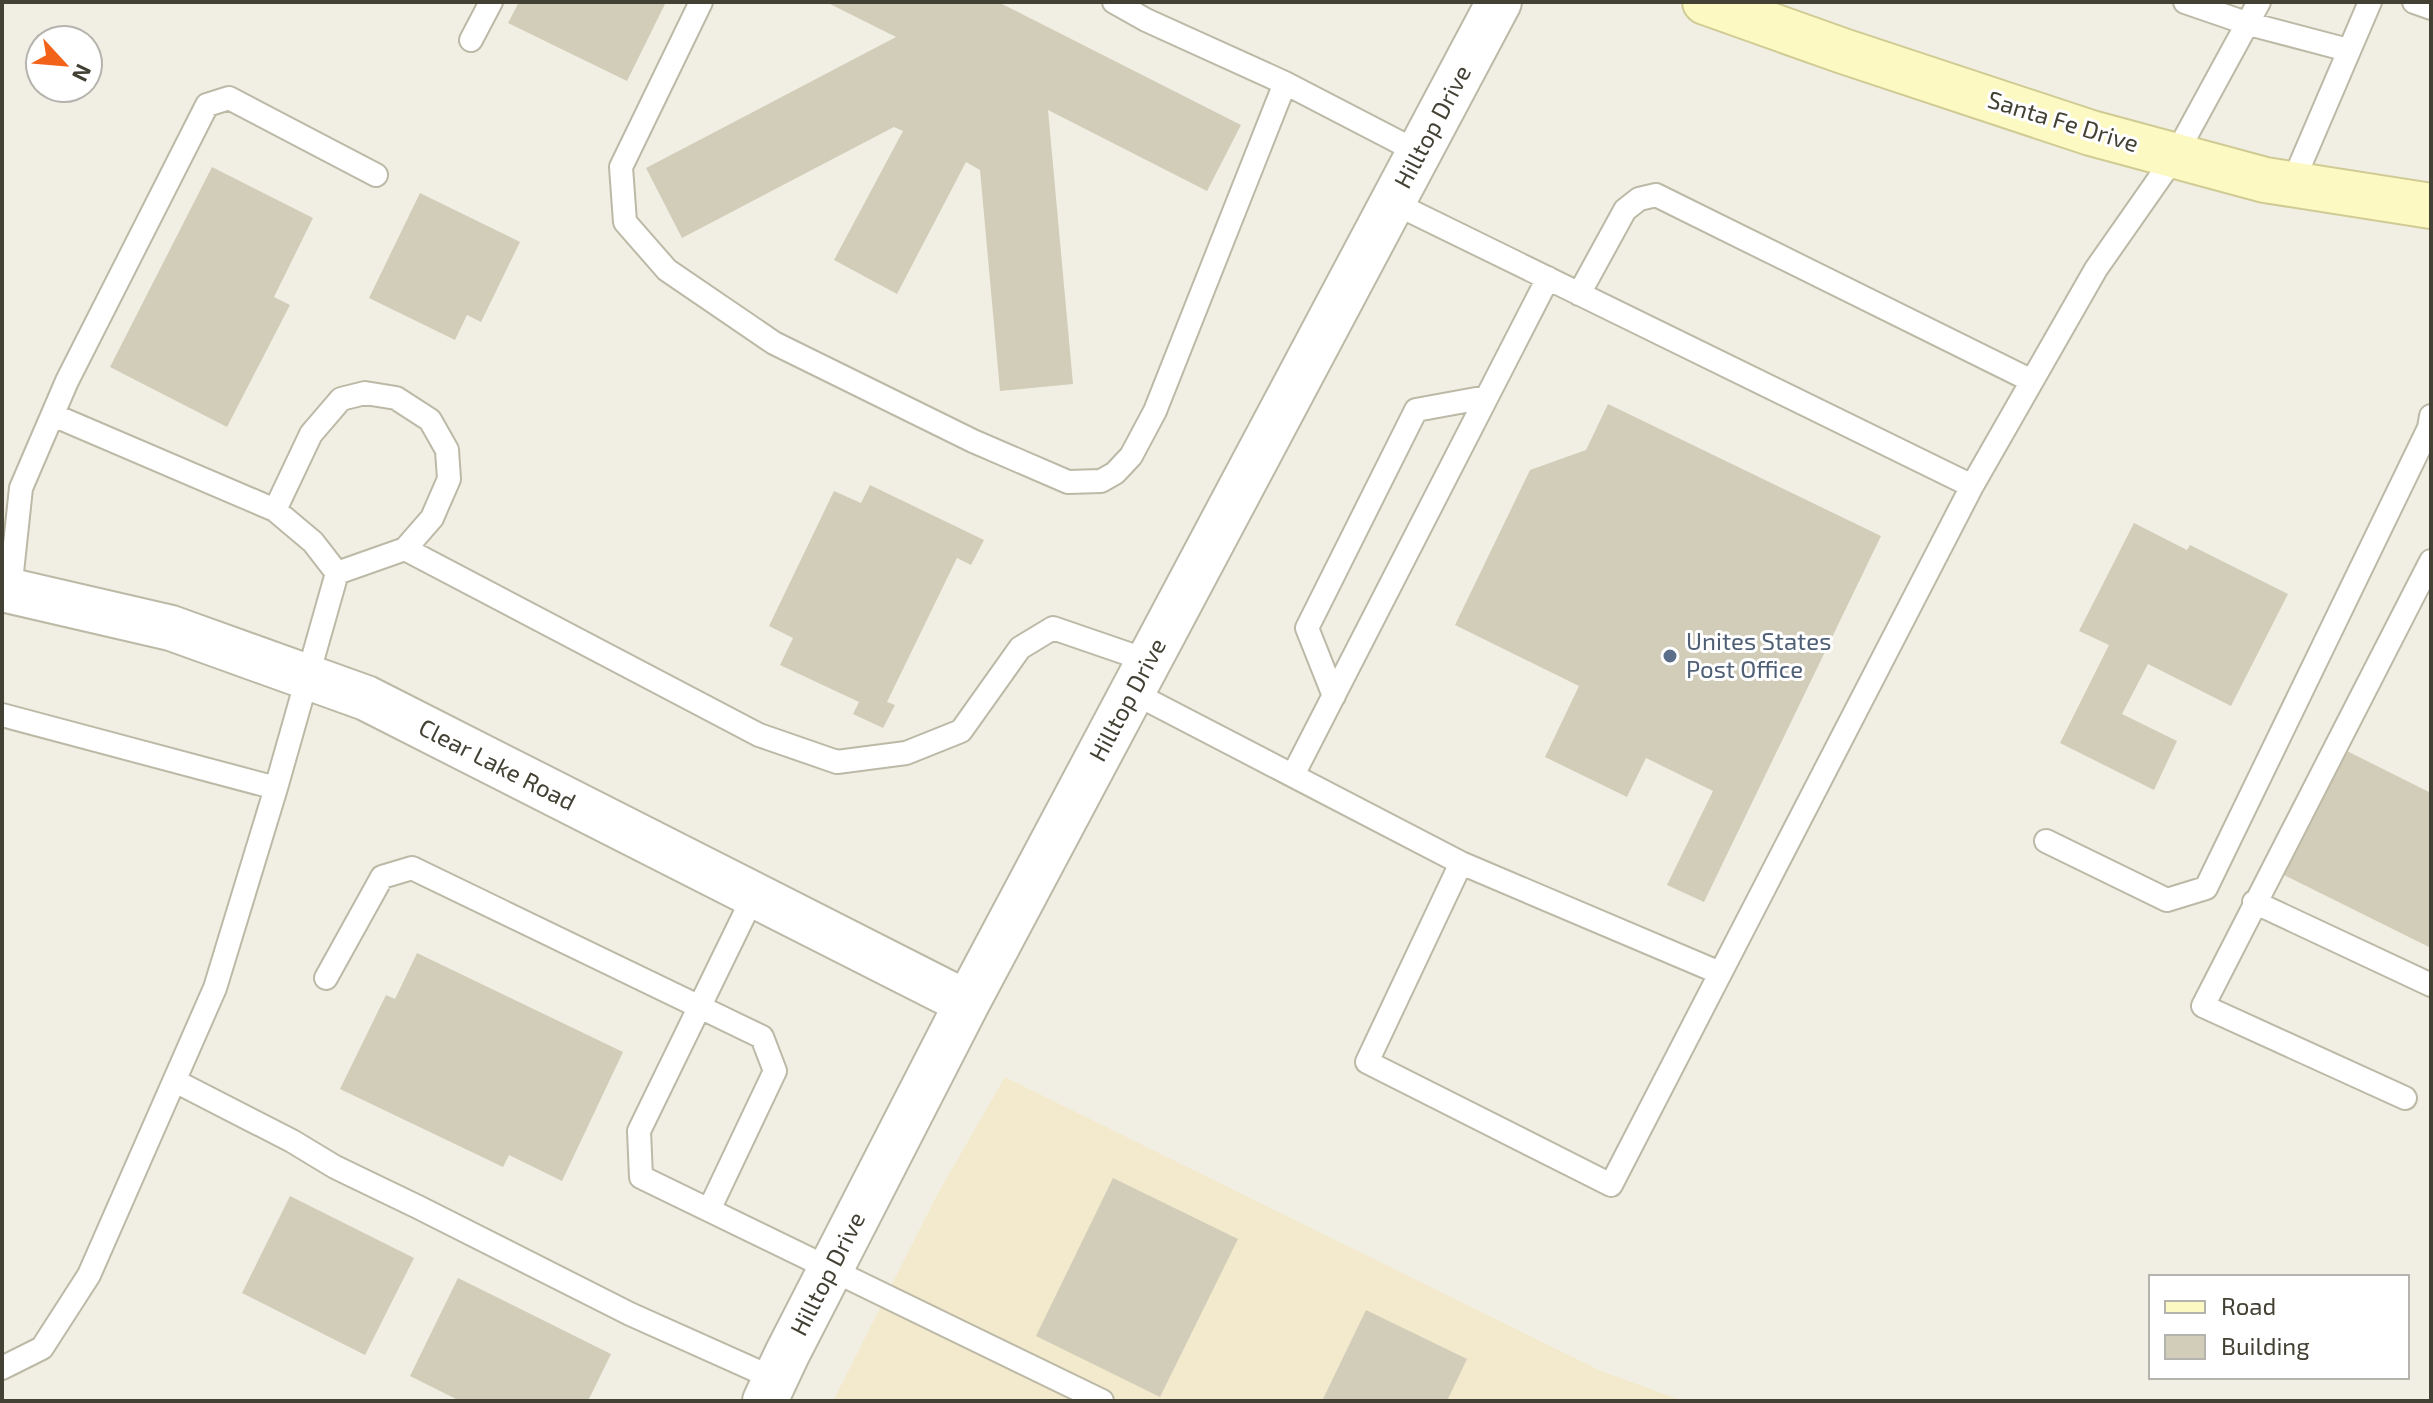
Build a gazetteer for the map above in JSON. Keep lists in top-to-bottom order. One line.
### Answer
{"streets":{"main road":["Santa Fe Drive"],"street":["Hilltop Drive","Clear Lake Road"]},"crossings":[["Hilltop Drive","Clear Lake Road"]],"places":["Unites States Post Office"],"legend":["Road","Building"],"north":"bottom right"}
